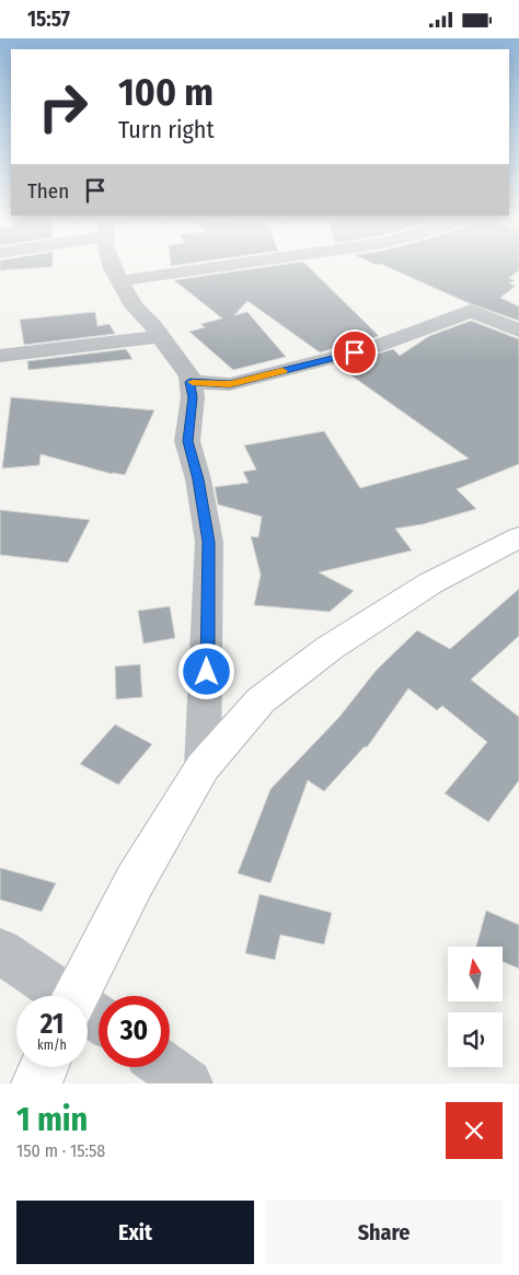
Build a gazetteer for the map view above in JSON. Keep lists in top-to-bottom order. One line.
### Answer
{"north":"top","page":{"status":"15:57","turn":["100 m","Turn right"],"then":"Then","speed":"21 km/h","limit":"30","heading":["1 min","150 m · 15:58"],"buttons":["Exit","Share"]}}
